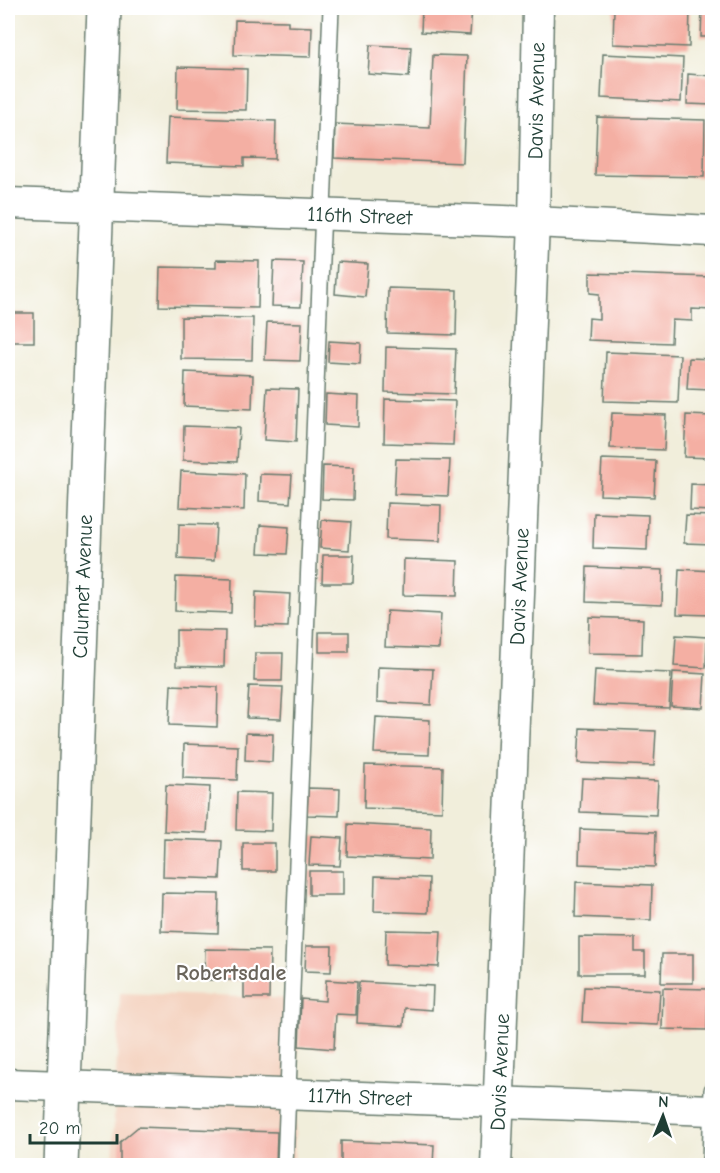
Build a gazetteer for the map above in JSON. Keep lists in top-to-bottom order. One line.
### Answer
{"streets":{"main road":["Calumet Avenue"],"street":["Davis Avenue","116th Street","117th Street"]},"crossings":[["Davis Avenue","116th Street"],["Davis Avenue","117th Street"],["116th Street","Calumet Avenue"],["Calumet Avenue","117th Street"]],"districts":["Robertsdale"],"scale_bar":"20 m","north":"top"}
